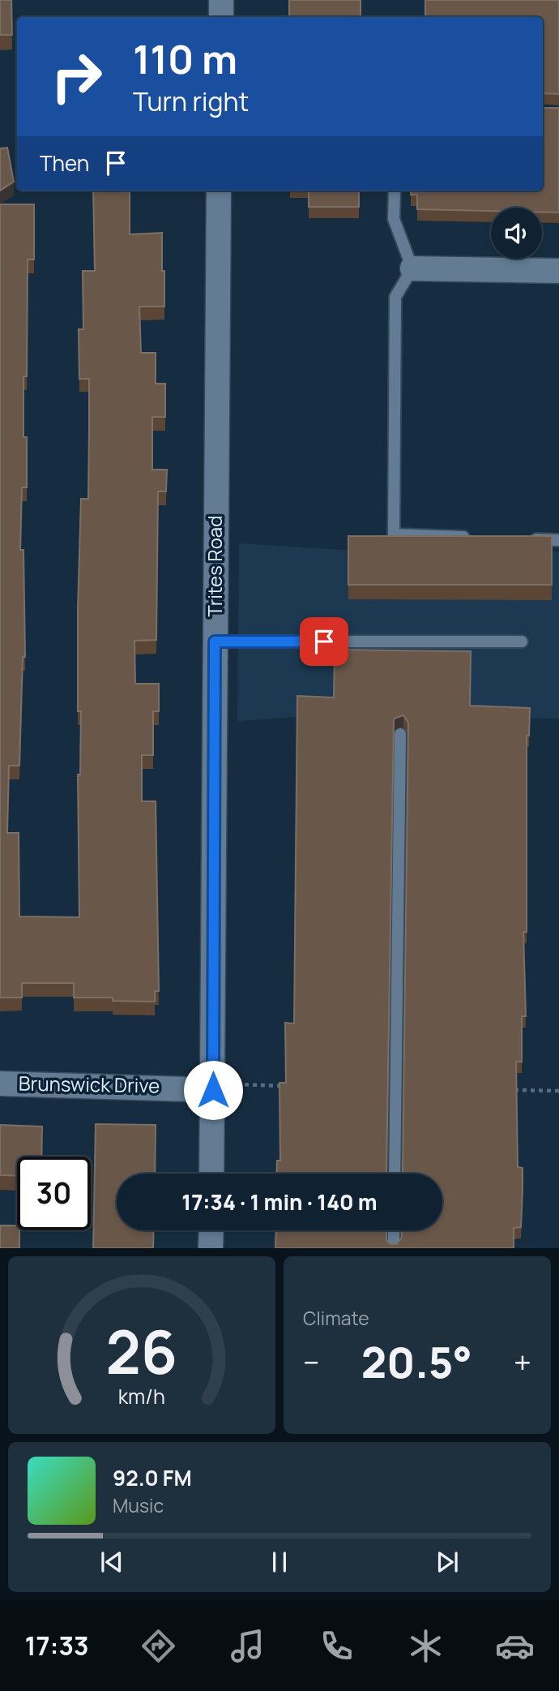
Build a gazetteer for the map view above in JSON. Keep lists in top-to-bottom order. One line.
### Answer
{"streets":{"street":["Trites Road","Brunswick Drive"]},"crossings":[["Trites Road","Brunswick Drive"]],"page":{"turn":["110 m","Turn right"],"then":"Then","limit":"30","trip":"17:34 · 1 min · 140 m","tile":"Climate","heat":["−","20.5°","+"],"song":["92.0 FM","Music"],"tabs":"17:33","gauge":["26","km/h"]}}
